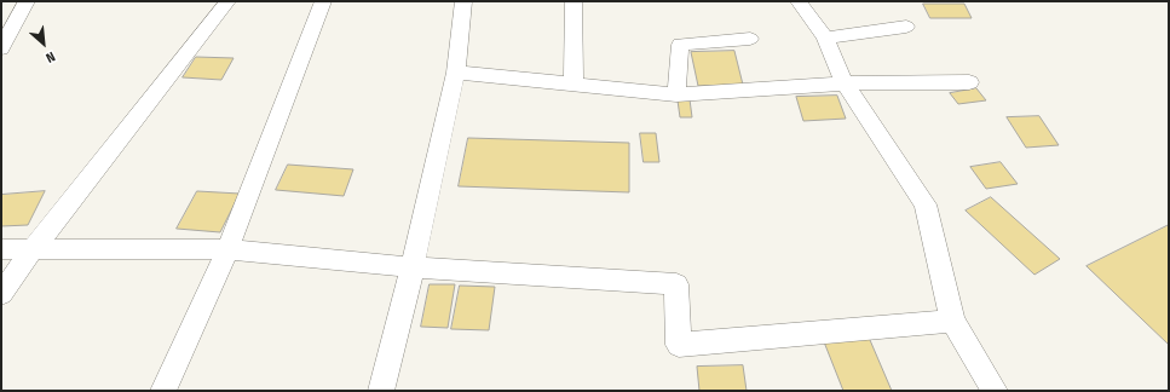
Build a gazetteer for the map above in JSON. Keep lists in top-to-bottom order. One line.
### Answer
{"north":"bottom right"}
